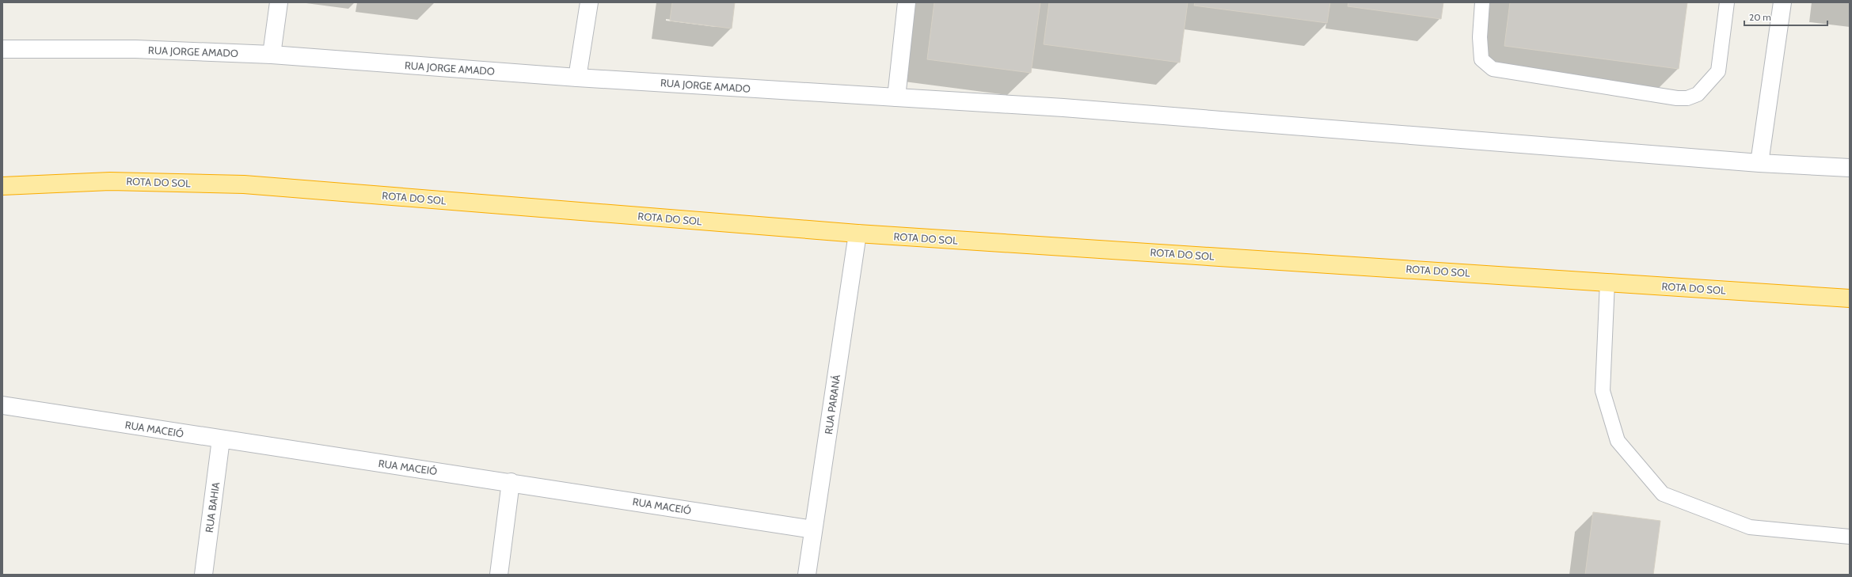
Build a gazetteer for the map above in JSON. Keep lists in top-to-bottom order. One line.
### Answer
{"streets":{"highway":["ROTA DO SOL"],"street":["RUA JORGE AMADO","RUA PARANÁ","RUA MACEIÓ","RUA BAHIA"]},"crossings":[["ROTA DO SOL","RUA PARANÁ"],["RUA PARANÁ","RUA MACEIÓ"],["RUA MACEIÓ","RUA BAHIA"]],"scale_bar":"20 m"}
